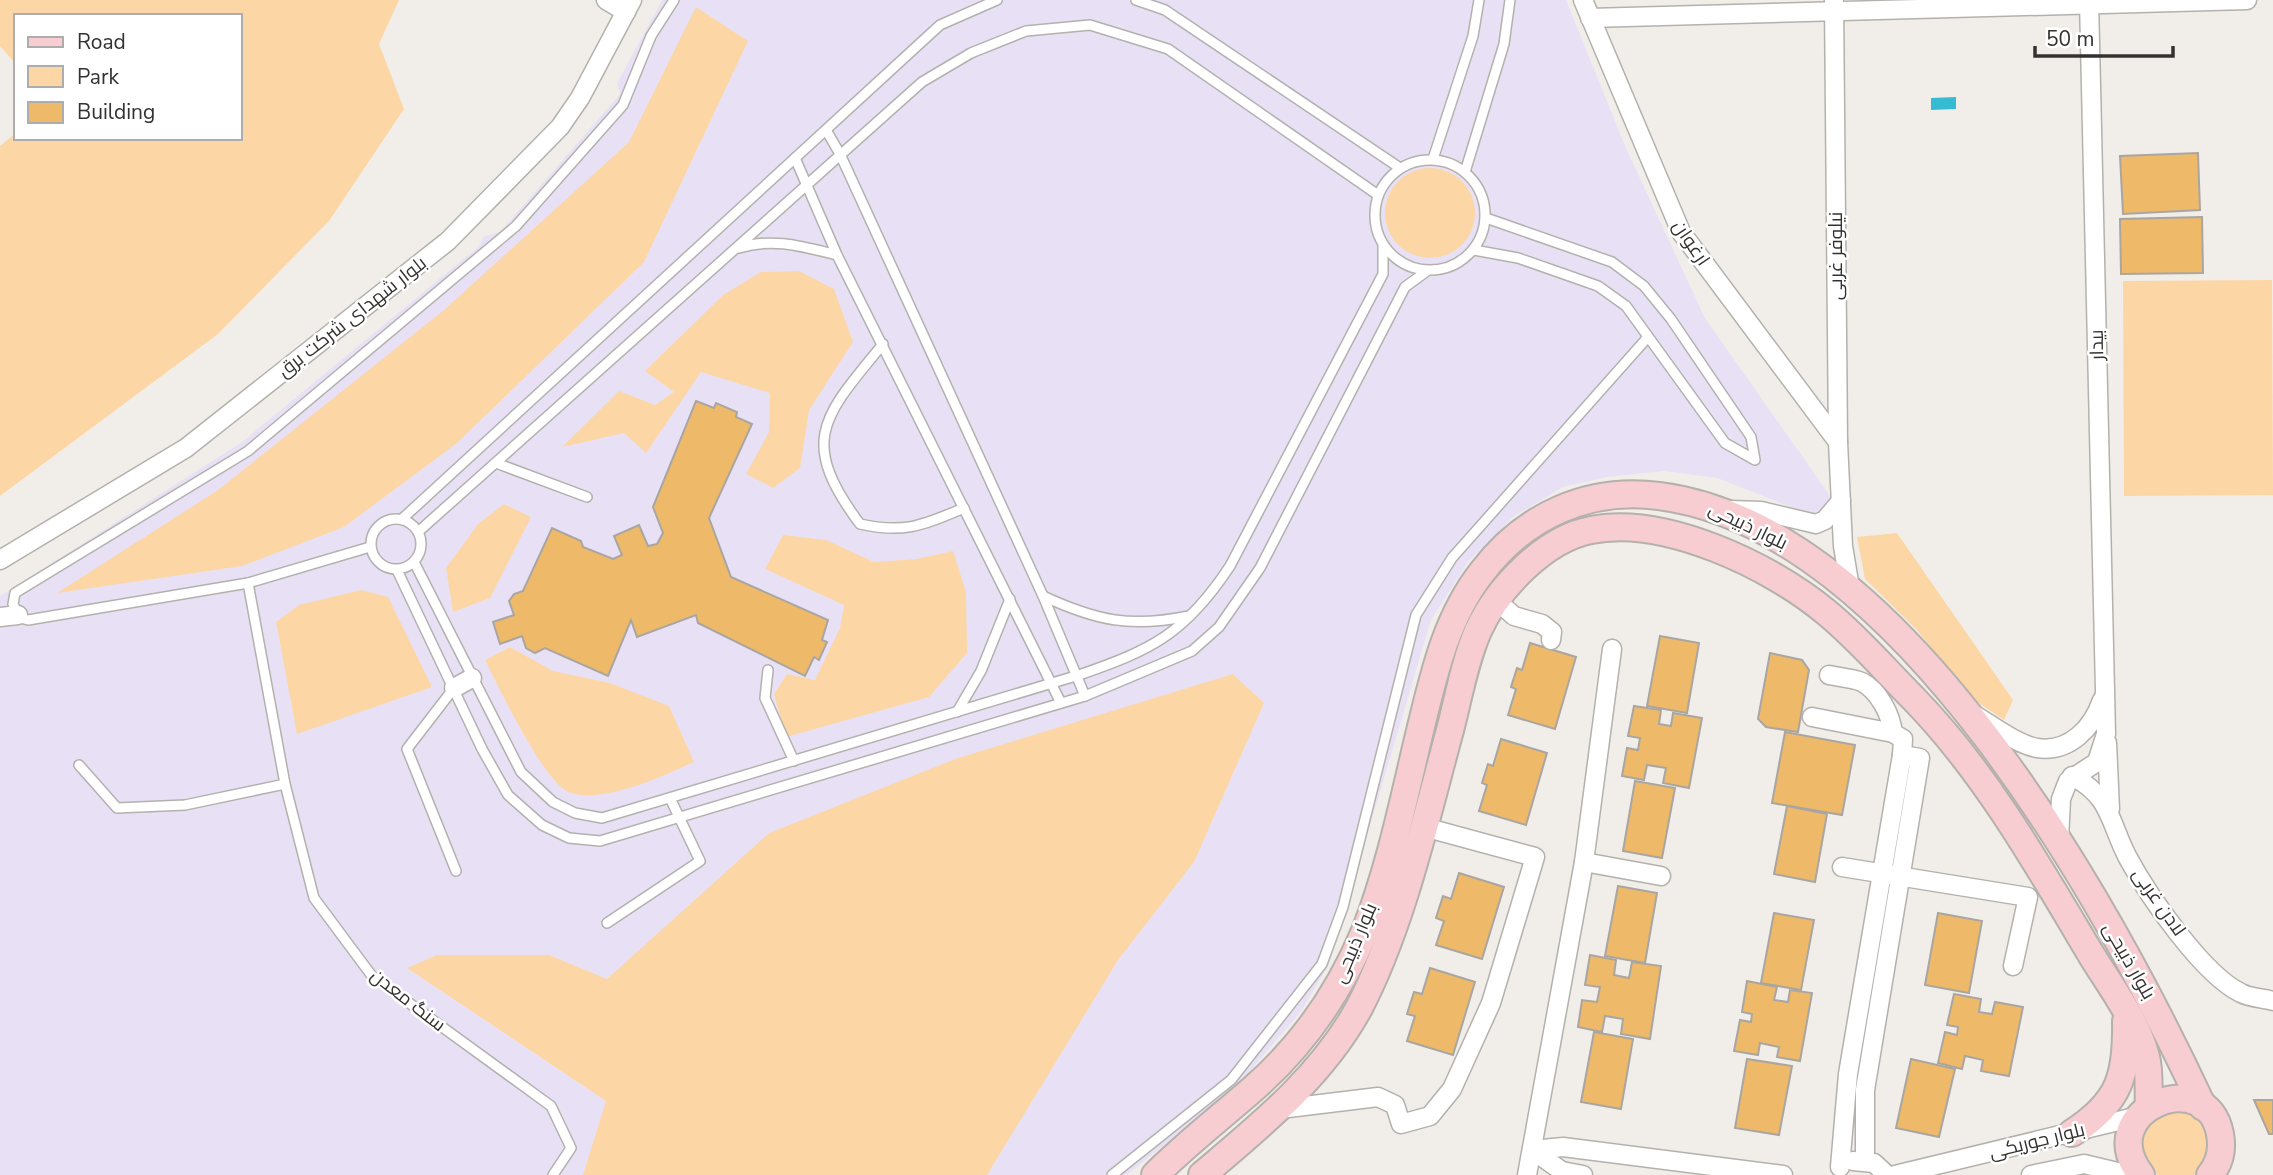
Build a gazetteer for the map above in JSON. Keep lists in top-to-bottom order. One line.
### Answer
{"streets":{"main road":["بلوار ذبیحی"],"street":["ارغوان","نیلوفر غربی","بلوار شهدای شرکت برق","بیدار","لادن غربی","بلوار جوریکی"],"lane":["سنگ معدن"]},"crossings":[["ارغوان","نیلوفر غربی"],["نیلوفر غربی","بلوار ذبیحی"],["بیدار","لادن غربی"],["بلوار ذبیحی","بلوار جوریکی"]],"legend":["Road","Park","Building"],"scale_bar":"50 m"}
